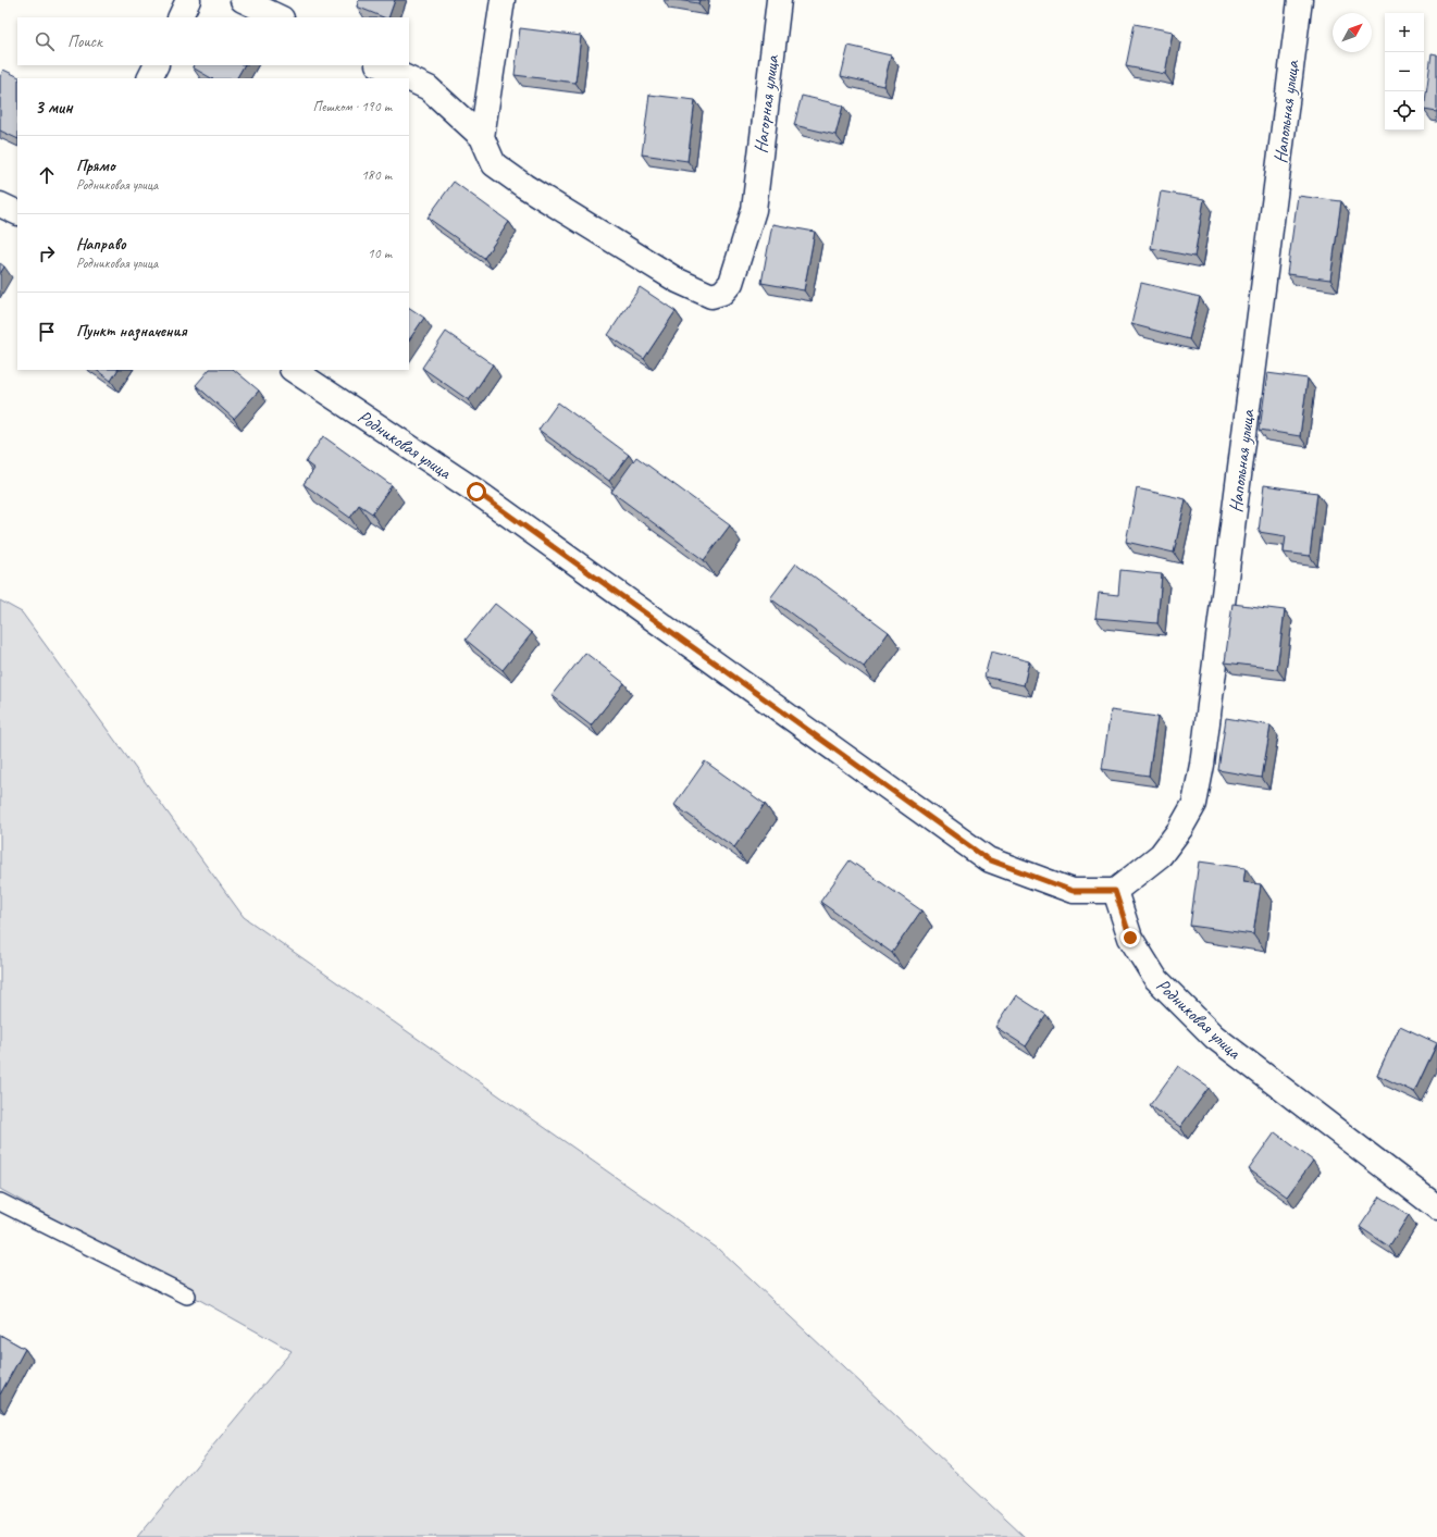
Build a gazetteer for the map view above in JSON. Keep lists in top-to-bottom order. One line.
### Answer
{"streets":{"street":["Нагорная улица","Напольная улица","Родниковая улица"]},"crossings":[["Напольная улица","Родниковая улица"]],"north":"top right","page":{"map_buttons":["+","−"],"search":"Поиск","heading":["3 мин","Пешком · 190 m"],"list":[["Прямо","Родниковая улица","180 m"],["Направо","Родниковая улица","10 m"],"Пункт назначения"]}}
